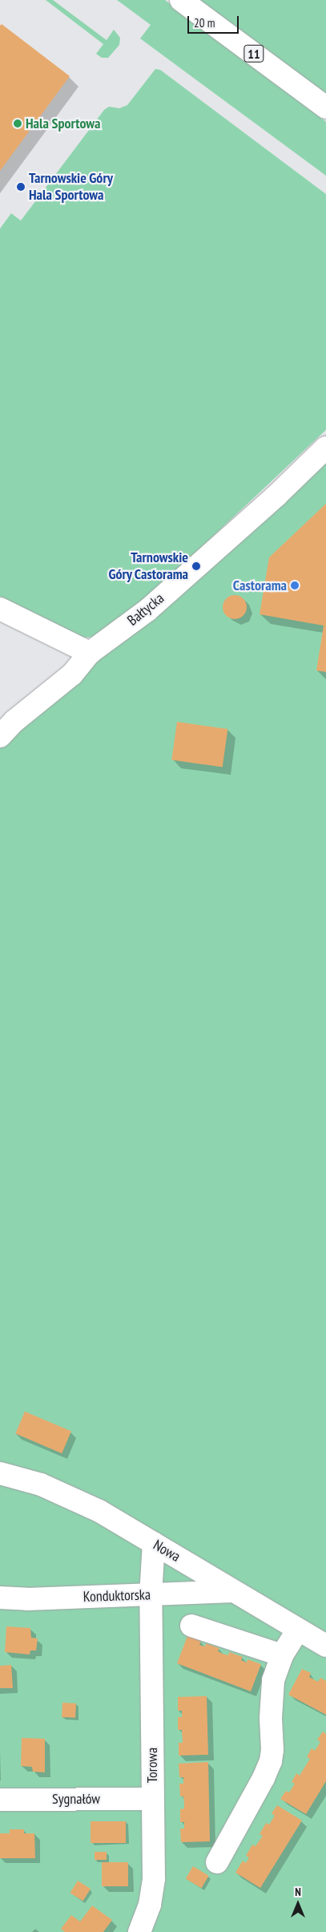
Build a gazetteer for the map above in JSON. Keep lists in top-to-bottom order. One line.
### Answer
{"streets":{"main road":["11","Bałtycka","Nowa","Konduktorska","Torowa","Sygnałów"]},"crossings":[["Nowa","Konduktorska"],["Nowa","Torowa"],["Konduktorska","Torowa"],["Torowa","Sygnałów"]],"places":["Hala Sportowa","Tarnowskie Góry Hala Sportowa","Tarnowskie Góry Castorama","Castorama"],"scale_bar":"20 m","north":"top"}
